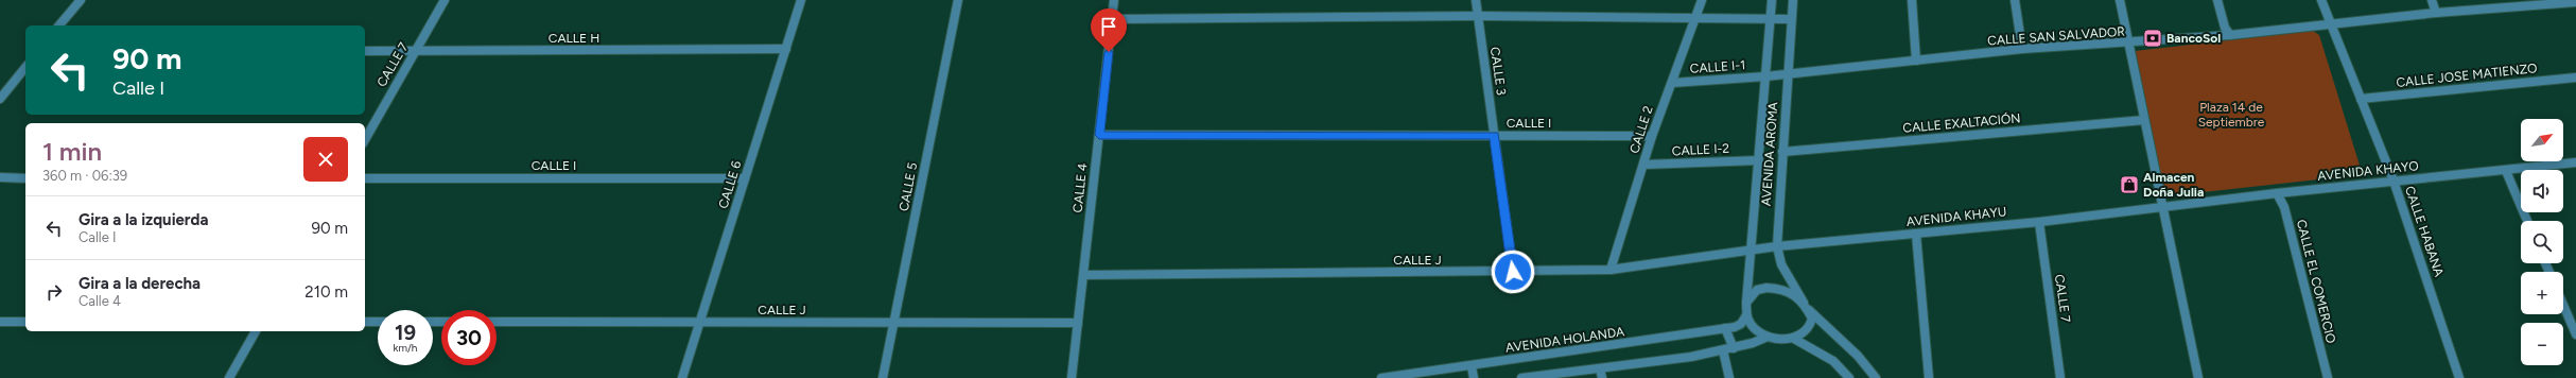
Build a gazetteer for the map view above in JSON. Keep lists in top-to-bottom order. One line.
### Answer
{"streets":{"street":["CALLE SAN SALVADOR","CALLE H","CALLE 7","CALLE I-1","CALLE 3","CALLE JOSE MATIENZO","CALLE I","CALLE EXALTACIÓN","CALLE 2","CALLE I-2","AVENIDA AROMA","AVENIDA KHAYO","CALLE 6","CALLE 5","CALLE 4","AVENIDA KHAYU","CALLE HABANA","CALLE J","CALLE EL COMERCIO","AVENIDA HOLANDA"]},"crossings":[["CALLE SAN SALVADOR","CALLE I-1"],["CALLE SAN SALVADOR","AVENIDA AROMA"],["CALLE SAN SALVADOR","CALLE HABANA"],["CALLE H","CALLE 7"],["CALLE H","CALLE 6"],["CALLE 7","AVENIDA KHAYU"],["CALLE I-1","CALLE 2"],["CALLE I-1","AVENIDA AROMA"],["CALLE 3","CALLE I"],["CALLE 3","CALLE J"],["CALLE JOSE MATIENZO","CALLE HABANA"],["CALLE I","CALLE 2"],["CALLE I","CALLE 6"],["CALLE I","CALLE 4"],["CALLE EXALTACIÓN","AVENIDA AROMA"],["CALLE 2","CALLE I-2"],["CALLE 2","CALLE J"],["CALLE I-2","AVENIDA AROMA"],["AVENIDA AROMA","AVENIDA KHAYU"],["AVENIDA AROMA","CALLE J"],["AVENIDA AROMA","AVENIDA HOLANDA"],["AVENIDA KHAYO","AVENIDA KHAYU"],["AVENIDA KHAYO","CALLE HABANA"],["AVENIDA KHAYO","CALLE EL COMERCIO"],["CALLE 6","CALLE J"],["CALLE 5","CALLE J"],["CALLE 4","CALLE J"],["AVENIDA KHAYU","CALLE J"]],"parks":["Plaza 14 de Septiembre"],"places":{"bank":["BancoSol"],"shop":["Almacen Doña Julia"]},"north":"top right","page":{"turn":["90 m","Calle I"],"map_buttons":["+","−"],"heading":["1 min","360 m · 06:39"],"list":[{"name":"Gira a la izquierda","note":"Calle I","value":"90 m"},{"name":"Gira a la derecha","note":"Calle 4","value":"210 m"}],"speed":"19 km/h","limit":"30"}}
